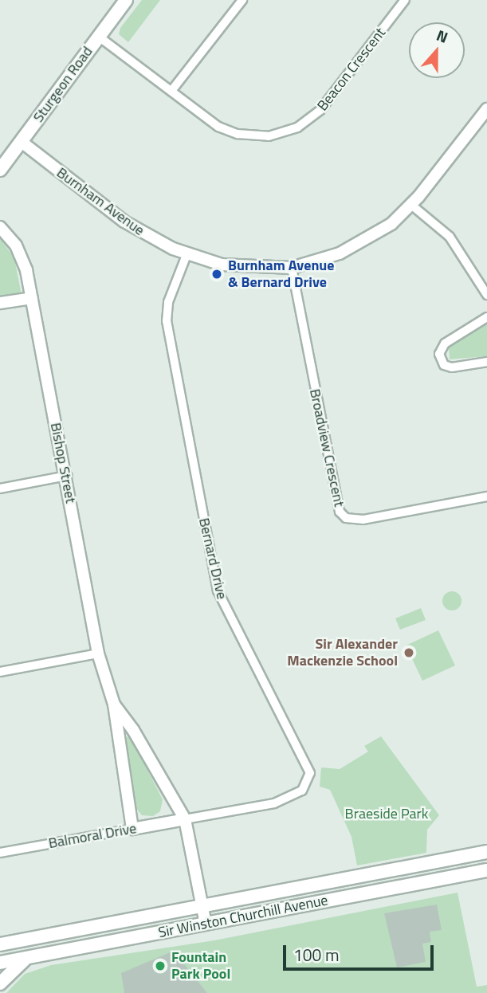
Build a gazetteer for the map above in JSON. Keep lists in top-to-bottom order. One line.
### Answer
{"streets":{"main road":["Sturgeon Road","Sir Winston Churchill Avenue"],"street":["Beacon Crescent","Burnham Avenue","Broadview Crescent","Bishop Street","Bernard Drive","Balmoral Drive"]},"crossings":[["Beacon Crescent","Sturgeon Road"],["Sturgeon Road","Burnham Avenue"],["Burnham Avenue","Broadview Crescent"],["Burnham Avenue","Bernard Drive"],["Bishop Street","Bernard Drive"],["Bishop Street","Balmoral Drive"],["Bishop Street","Sir Winston Churchill Avenue"],["Bernard Drive","Balmoral Drive"]],"parks":["Braeside Park"],"places":["Burnham Avenue & Bernard Drive","Sir Alexander Mackenzie School","Fountain Park Pool"],"scale_bar":"100 m","north":"top"}
